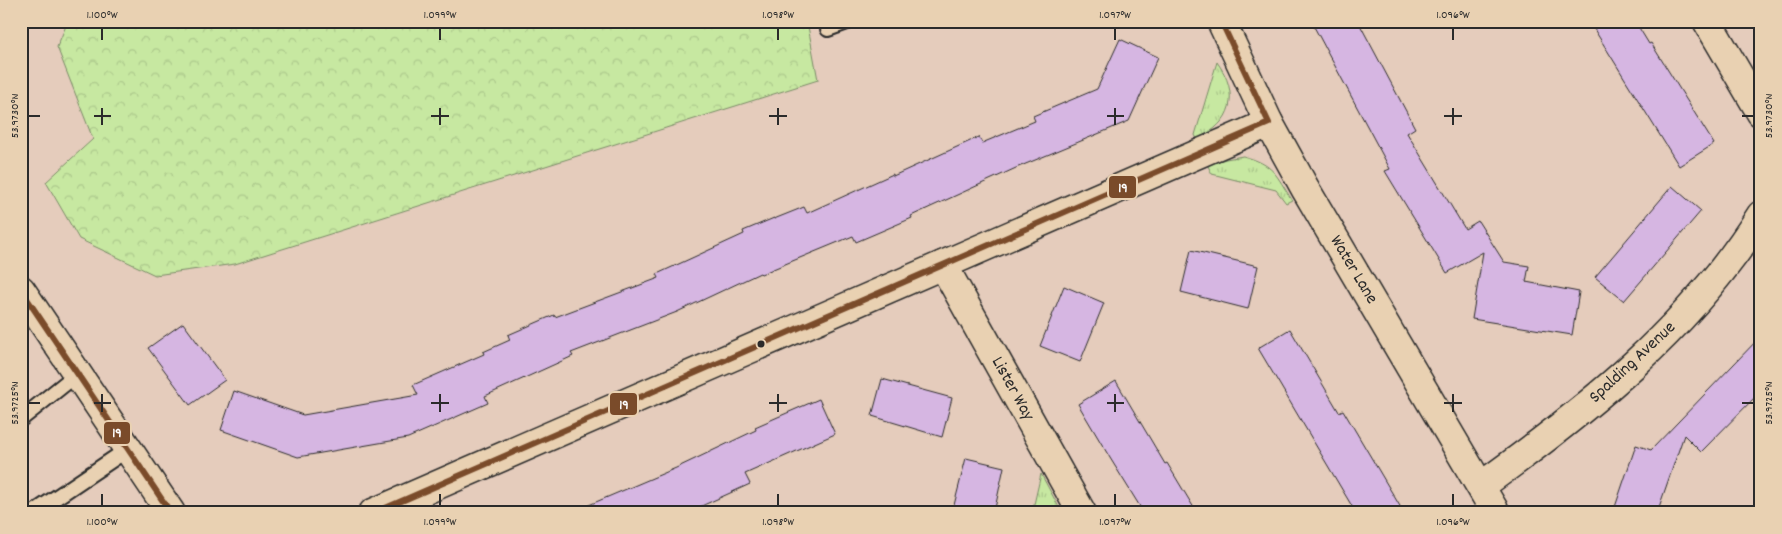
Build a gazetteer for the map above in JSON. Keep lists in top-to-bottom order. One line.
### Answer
{"streets":{"street":["Water Lane","Spalding Avenue","Lister Way"]},"crossings":[["Water Lane","Spalding Avenue"]],"lines":["transit line 19"],"coordinates":["1.100°W","1.099°W","1.098°W","1.097°W","1.096°W","53.9730°N","53.9725°N"]}
